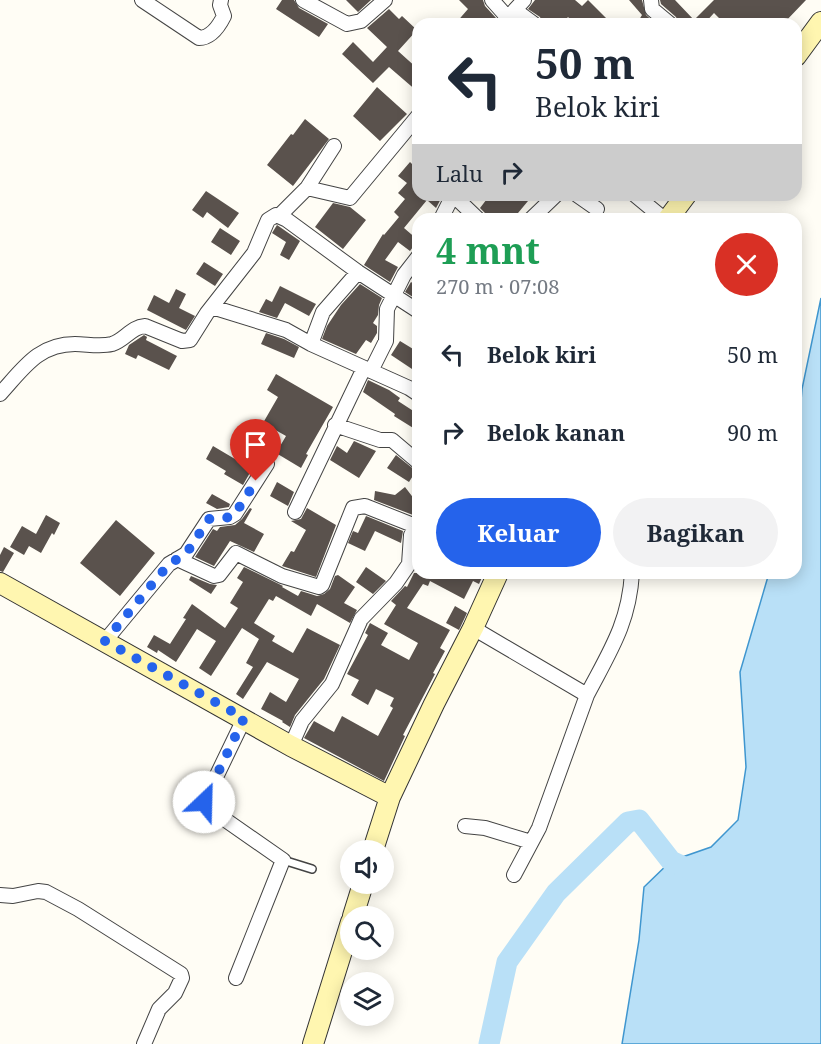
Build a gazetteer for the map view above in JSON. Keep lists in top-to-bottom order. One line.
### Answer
{"page":{"turn":["50 m","Belok kiri"],"then":"Lalu","heading":["4 mnt","270 m · 07:08"],"list":[{"name":"Belok kiri","value":"50 m"},{"name":"Belok kanan","value":"90 m"}],"buttons":["Keluar","Bagikan"]}}
